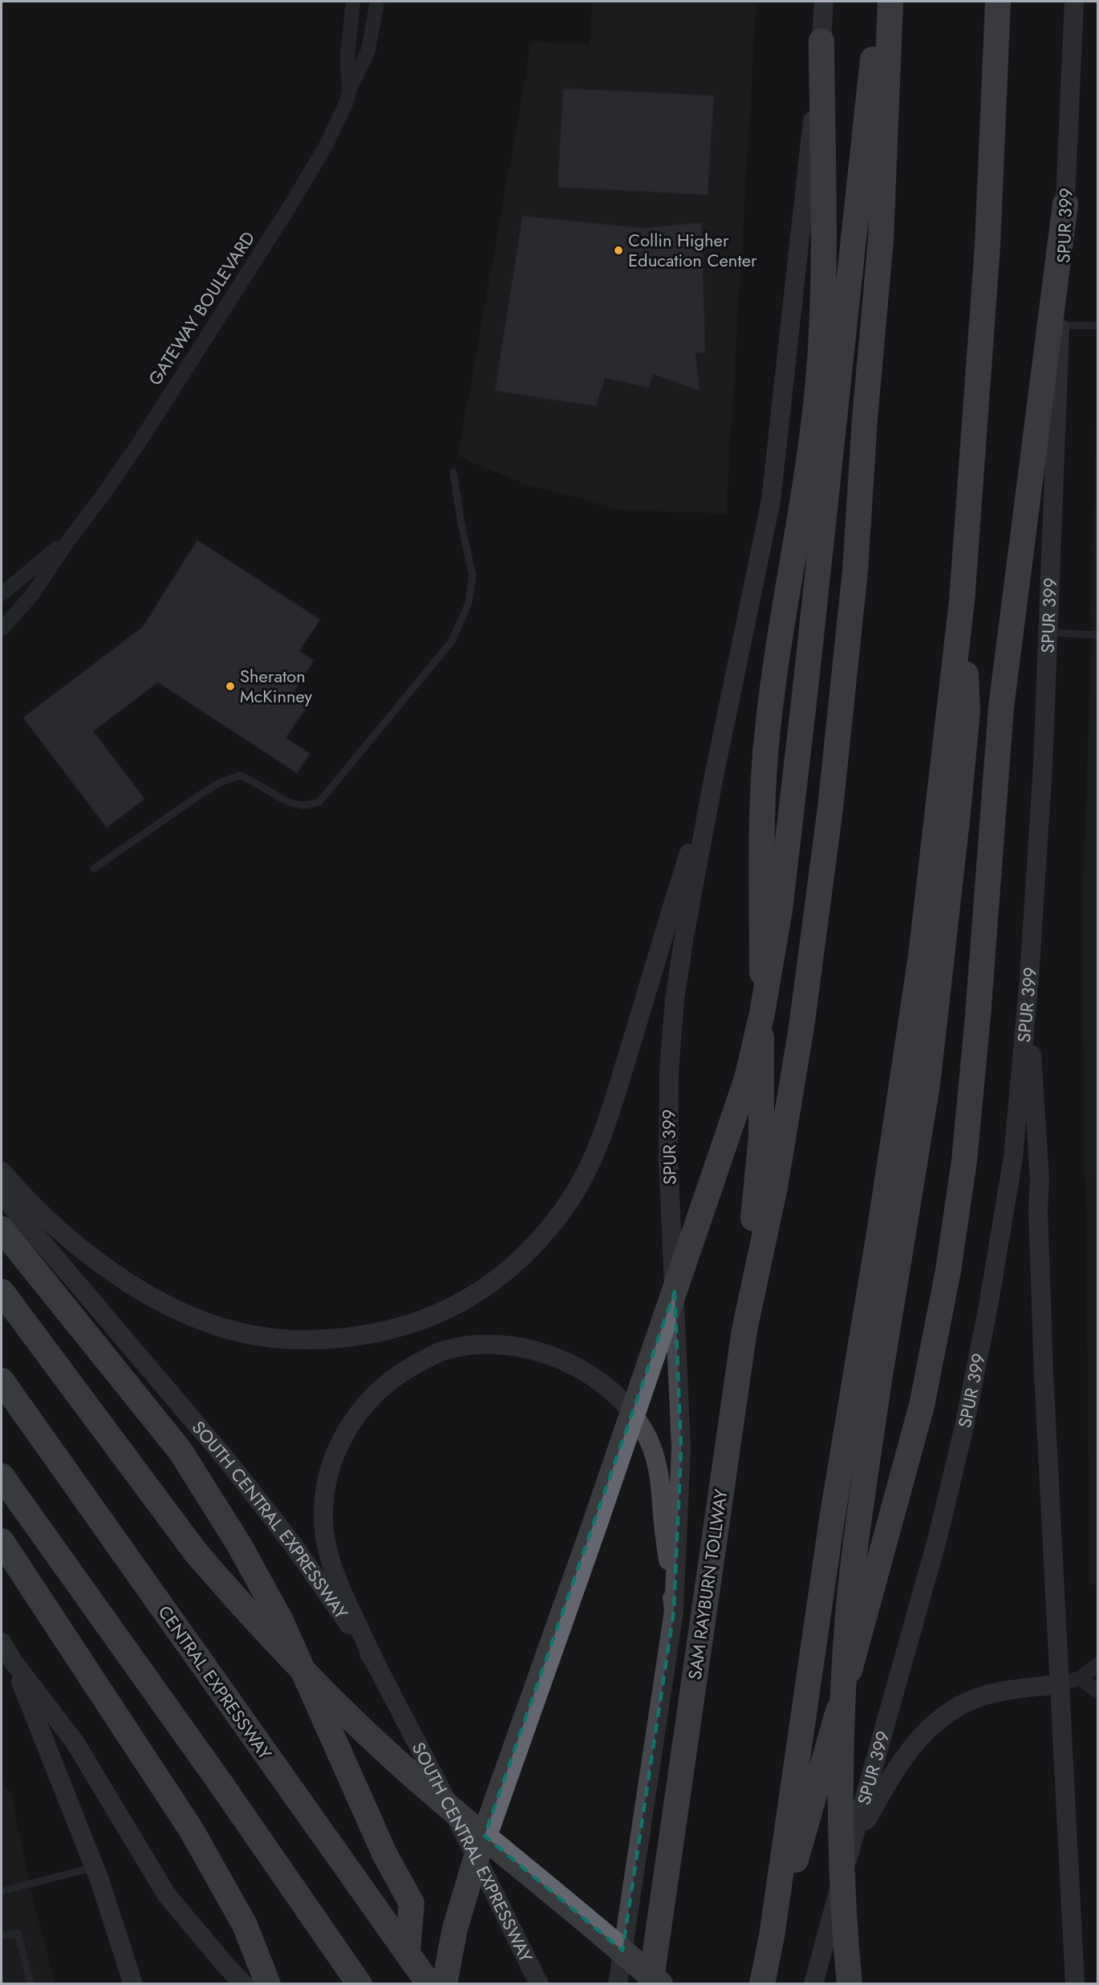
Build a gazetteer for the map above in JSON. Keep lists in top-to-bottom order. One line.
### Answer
{"streets":{"highway":["SAM RAYBURN TOLLWAY","CENTRAL EXPRESSWAY"],"main road":["SPUR 399","SOUTH CENTRAL EXPRESSWAY"],"street":["GATEWAY BOULEVARD"]},"places":["Collin Higher Education Center","Sheraton McKinney"]}
